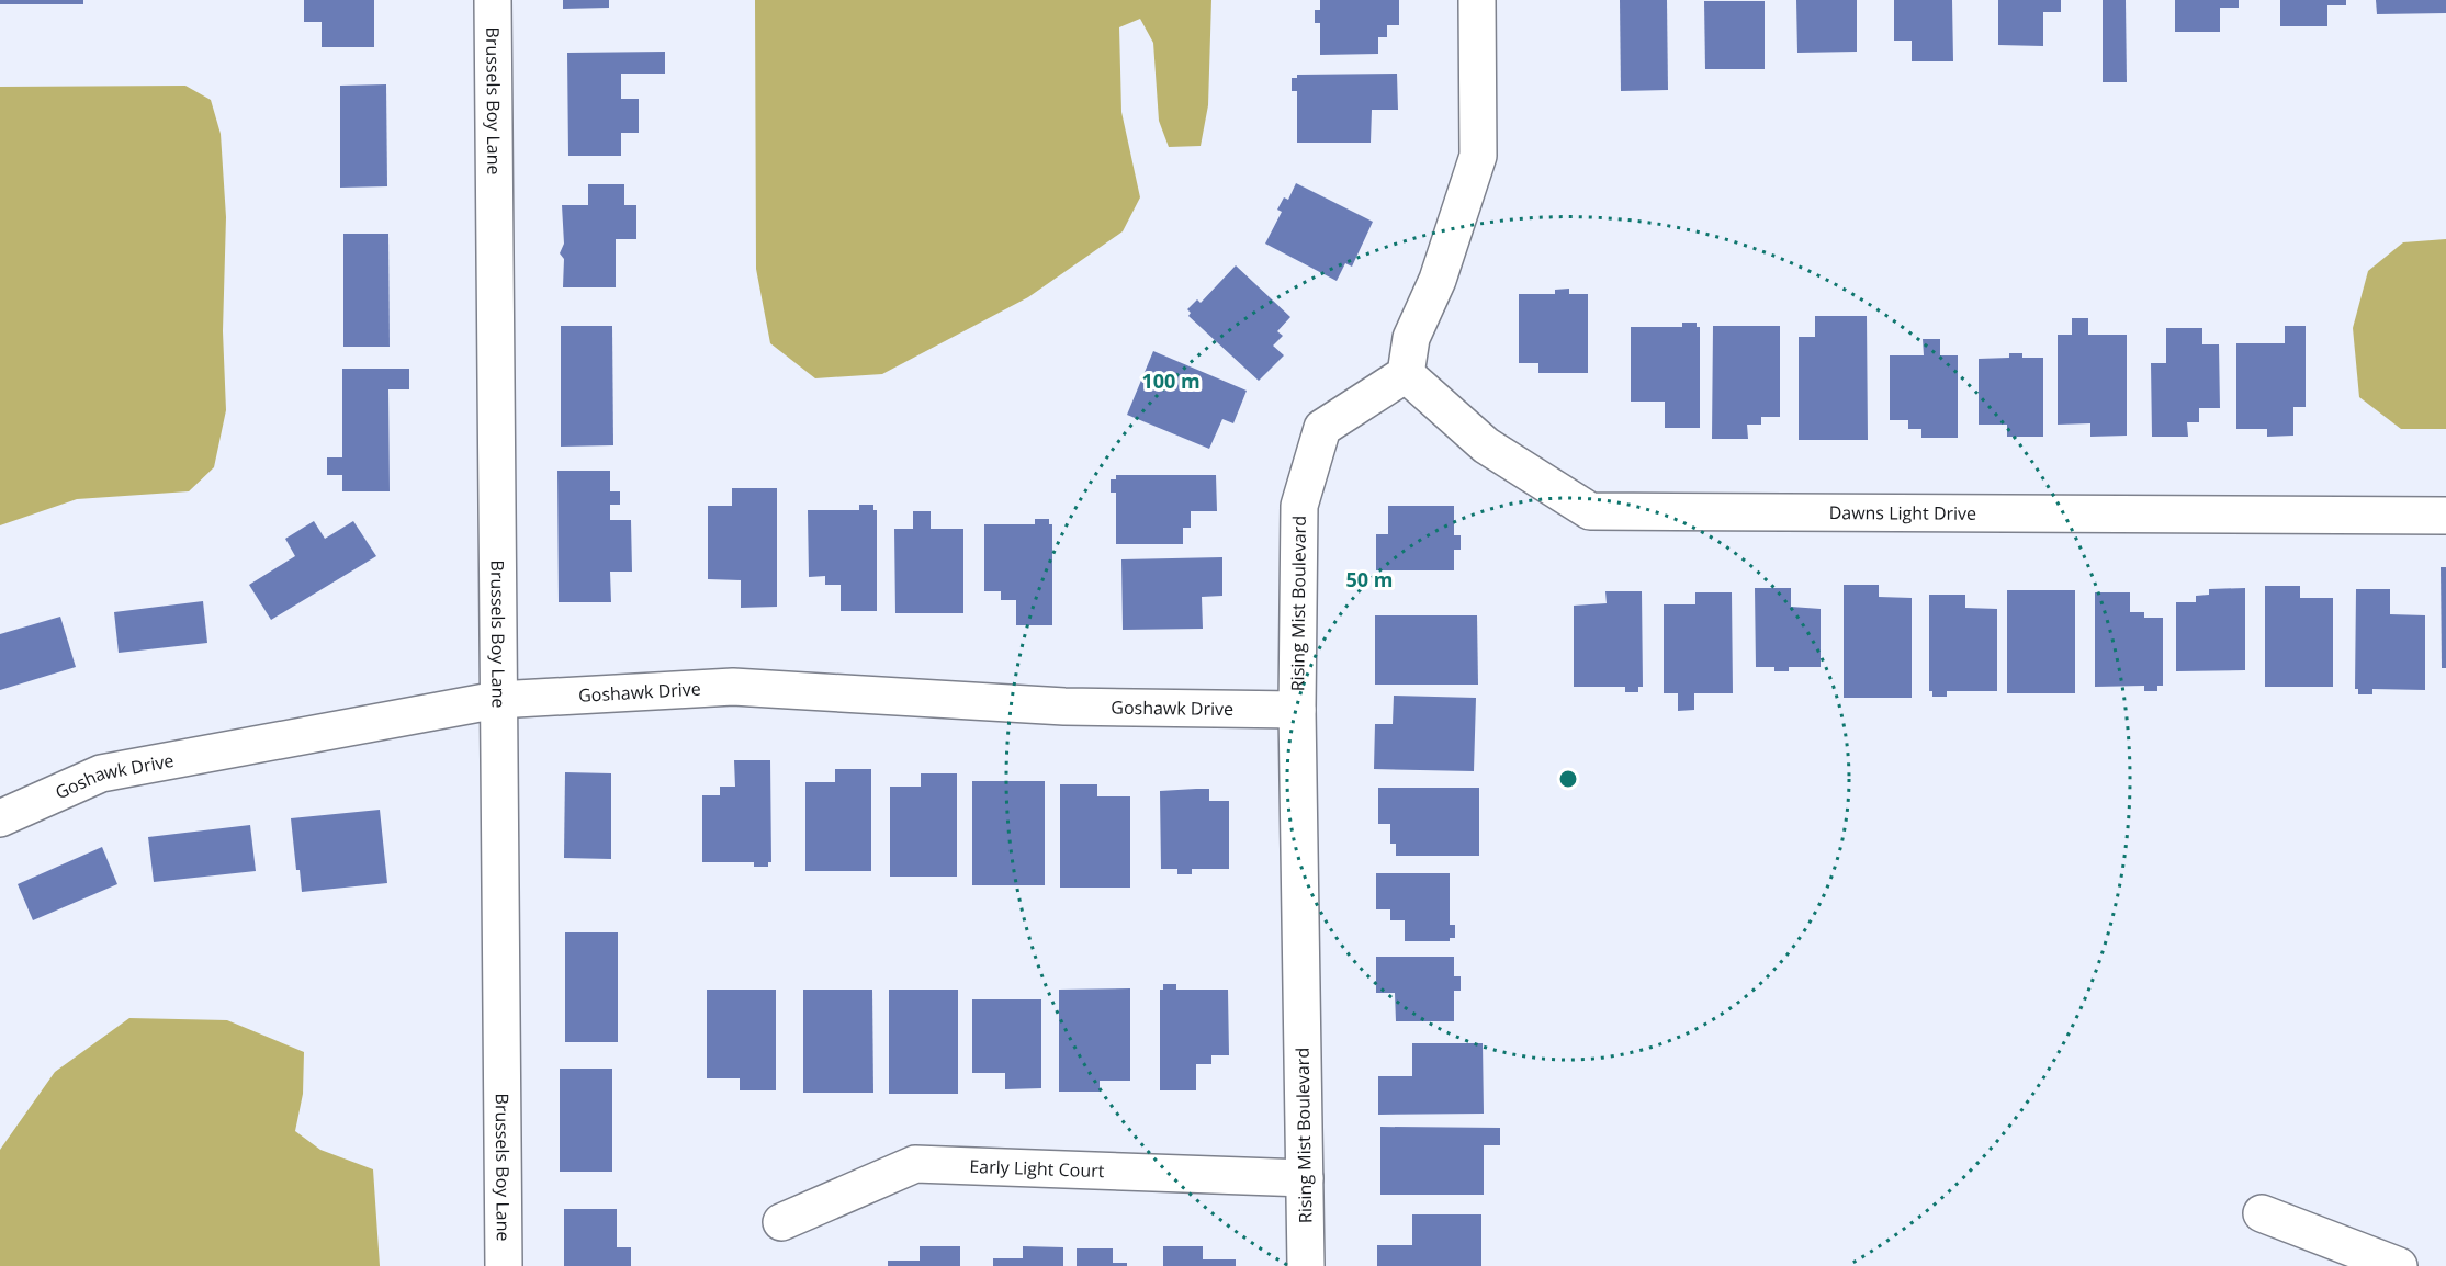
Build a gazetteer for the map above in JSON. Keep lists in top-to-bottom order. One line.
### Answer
{"streets":{"street":["Brussels Boy Lane","Dawns Light Drive","Rising Mist Boulevard","Goshawk Drive","Early Light Court"]},"crossings":[["Brussels Boy Lane","Goshawk Drive"],["Dawns Light Drive","Rising Mist Boulevard"],["Rising Mist Boulevard","Goshawk Drive"],["Rising Mist Boulevard","Early Light Court"]],"rings":["100 m","50 m"]}
